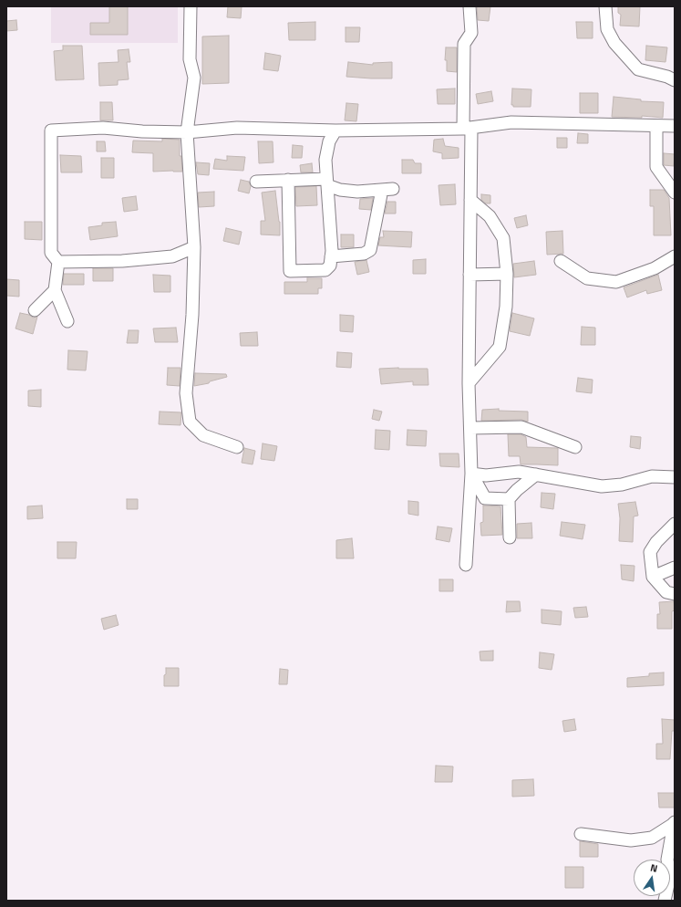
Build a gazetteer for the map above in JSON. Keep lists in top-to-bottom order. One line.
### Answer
{"north":"top"}
